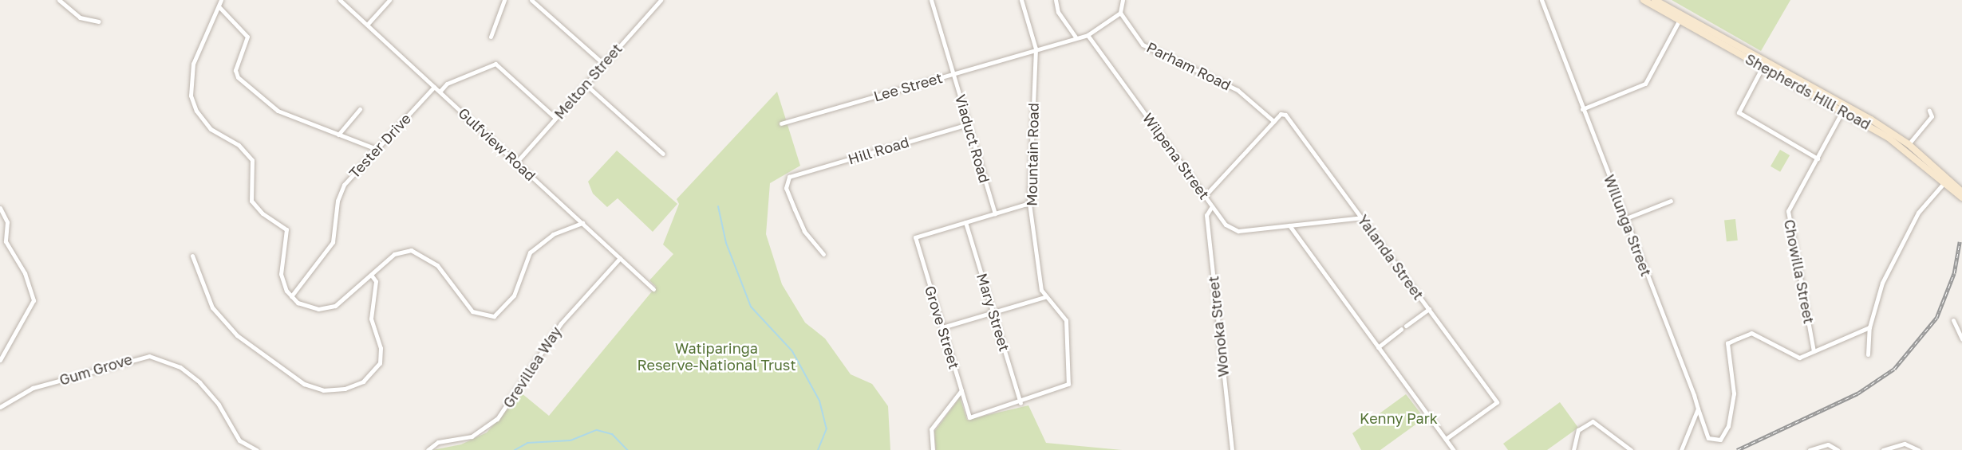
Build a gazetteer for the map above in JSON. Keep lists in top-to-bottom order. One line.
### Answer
{"streets":{"main road":["Shepherds Hill Road"],"street":["Parham Road","Melton Street","Lee Street","Viaduct Road","Gulfview Road","Tester Drive","Hill Road","Mountain Road","Wilpena Street","Willunga Street","Yalanda Street","Chowilla Street","Mary Street","Wonoka Street","Grove Street","Grevillea Way","Gum Grove"]},"crossings":[["Parham Road","Yalanda Street"],["Melton Street","Gulfview Road"],["Lee Street","Viaduct Road"],["Lee Street","Mountain Road"],["Shepherds Hill Road","Chowilla Street"],["Viaduct Road","Hill Road"],["Gulfview Road","Tester Drive"],["Gulfview Road","Grevillea Way"],["Wilpena Street","Yalanda Street"],["Wilpena Street","Wonoka Street"],["Willunga Street","Chowilla Street"],["Mary Street","Grove Street"]],"parks":["Watiparinga Reserve-National Trust","Kenny Park"]}
